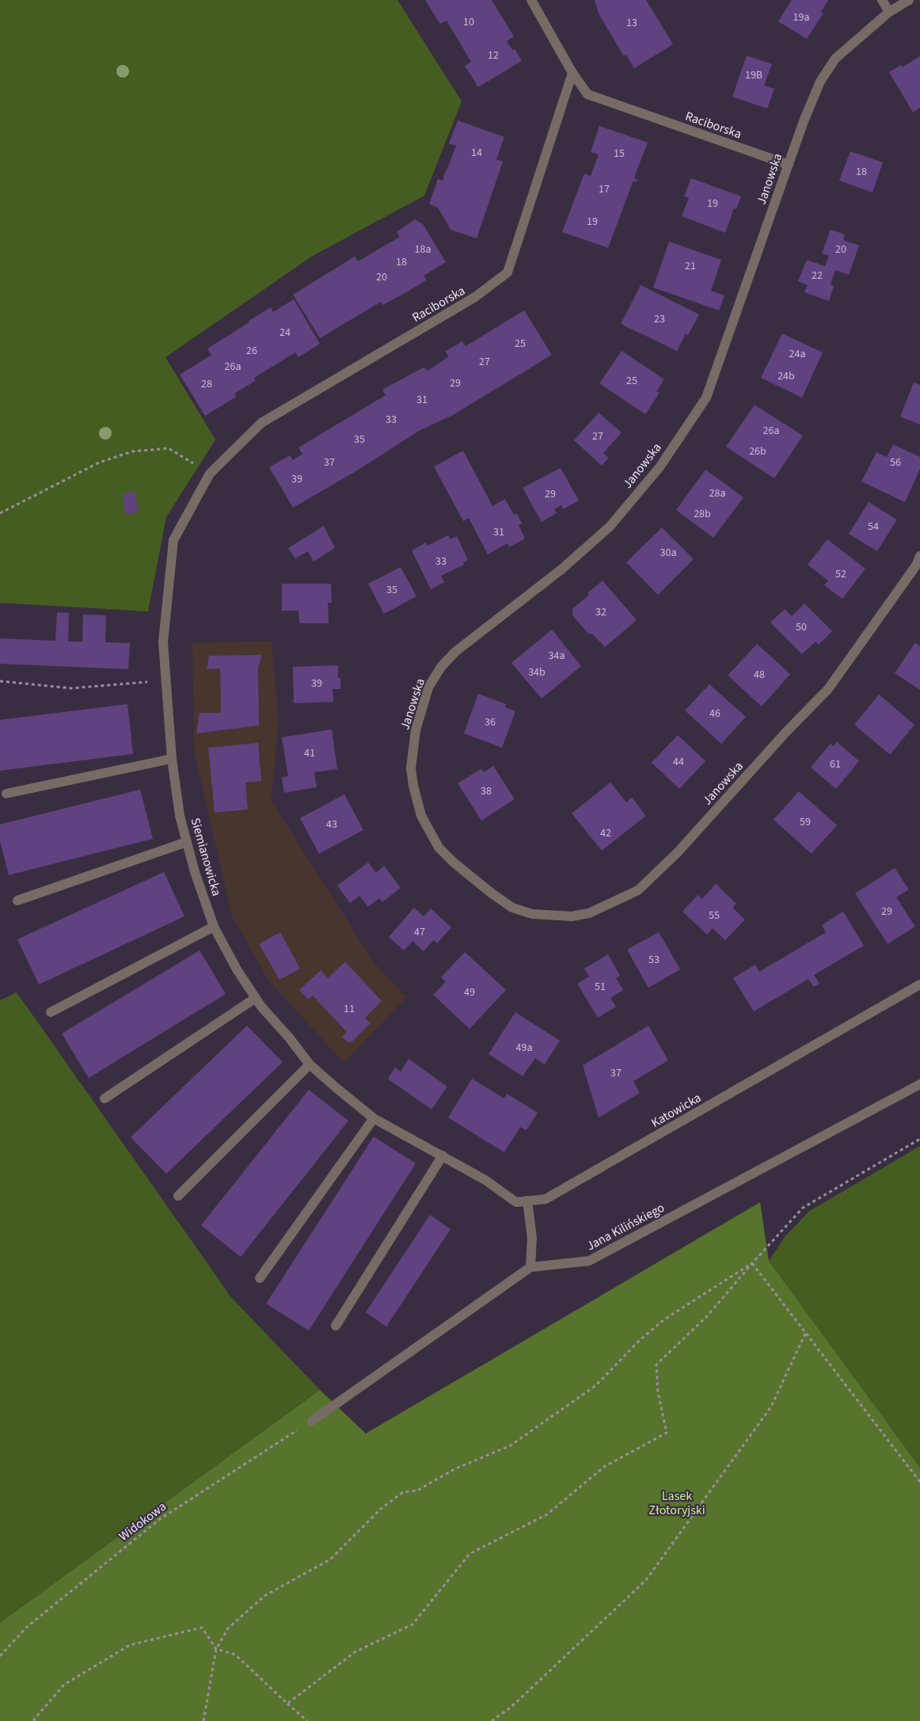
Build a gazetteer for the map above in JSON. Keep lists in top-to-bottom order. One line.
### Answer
{"streets":{"street":["Raciborska","Janowska","Siemianowicka","Katowicka","Jana Kilińskiego"],"path":["Widokowa"]},"crossings":[["Raciborska","Janowska"],["Raciborska","Siemianowicka"],["Siemianowicka","Katowicka"],["Jana Kilińskiego","Widokowa"]],"parks":["Lasek Złotoryjski"],"house_numbers":["19a","10","13","12","19B","14","15","18","17","19","19","18a","20","18","21","22","20","23","24","25","26","24a","27","26a","24b","25","29","28","31","33","26a","27","35","26b","37","56","39","28a","29","28b","54","31","30a","33","52","35","32","50","34a","34b","48","39","46","36","41","44","61","38","59","43","42","29","55","47","53","51","49","11","49a","37"]}
